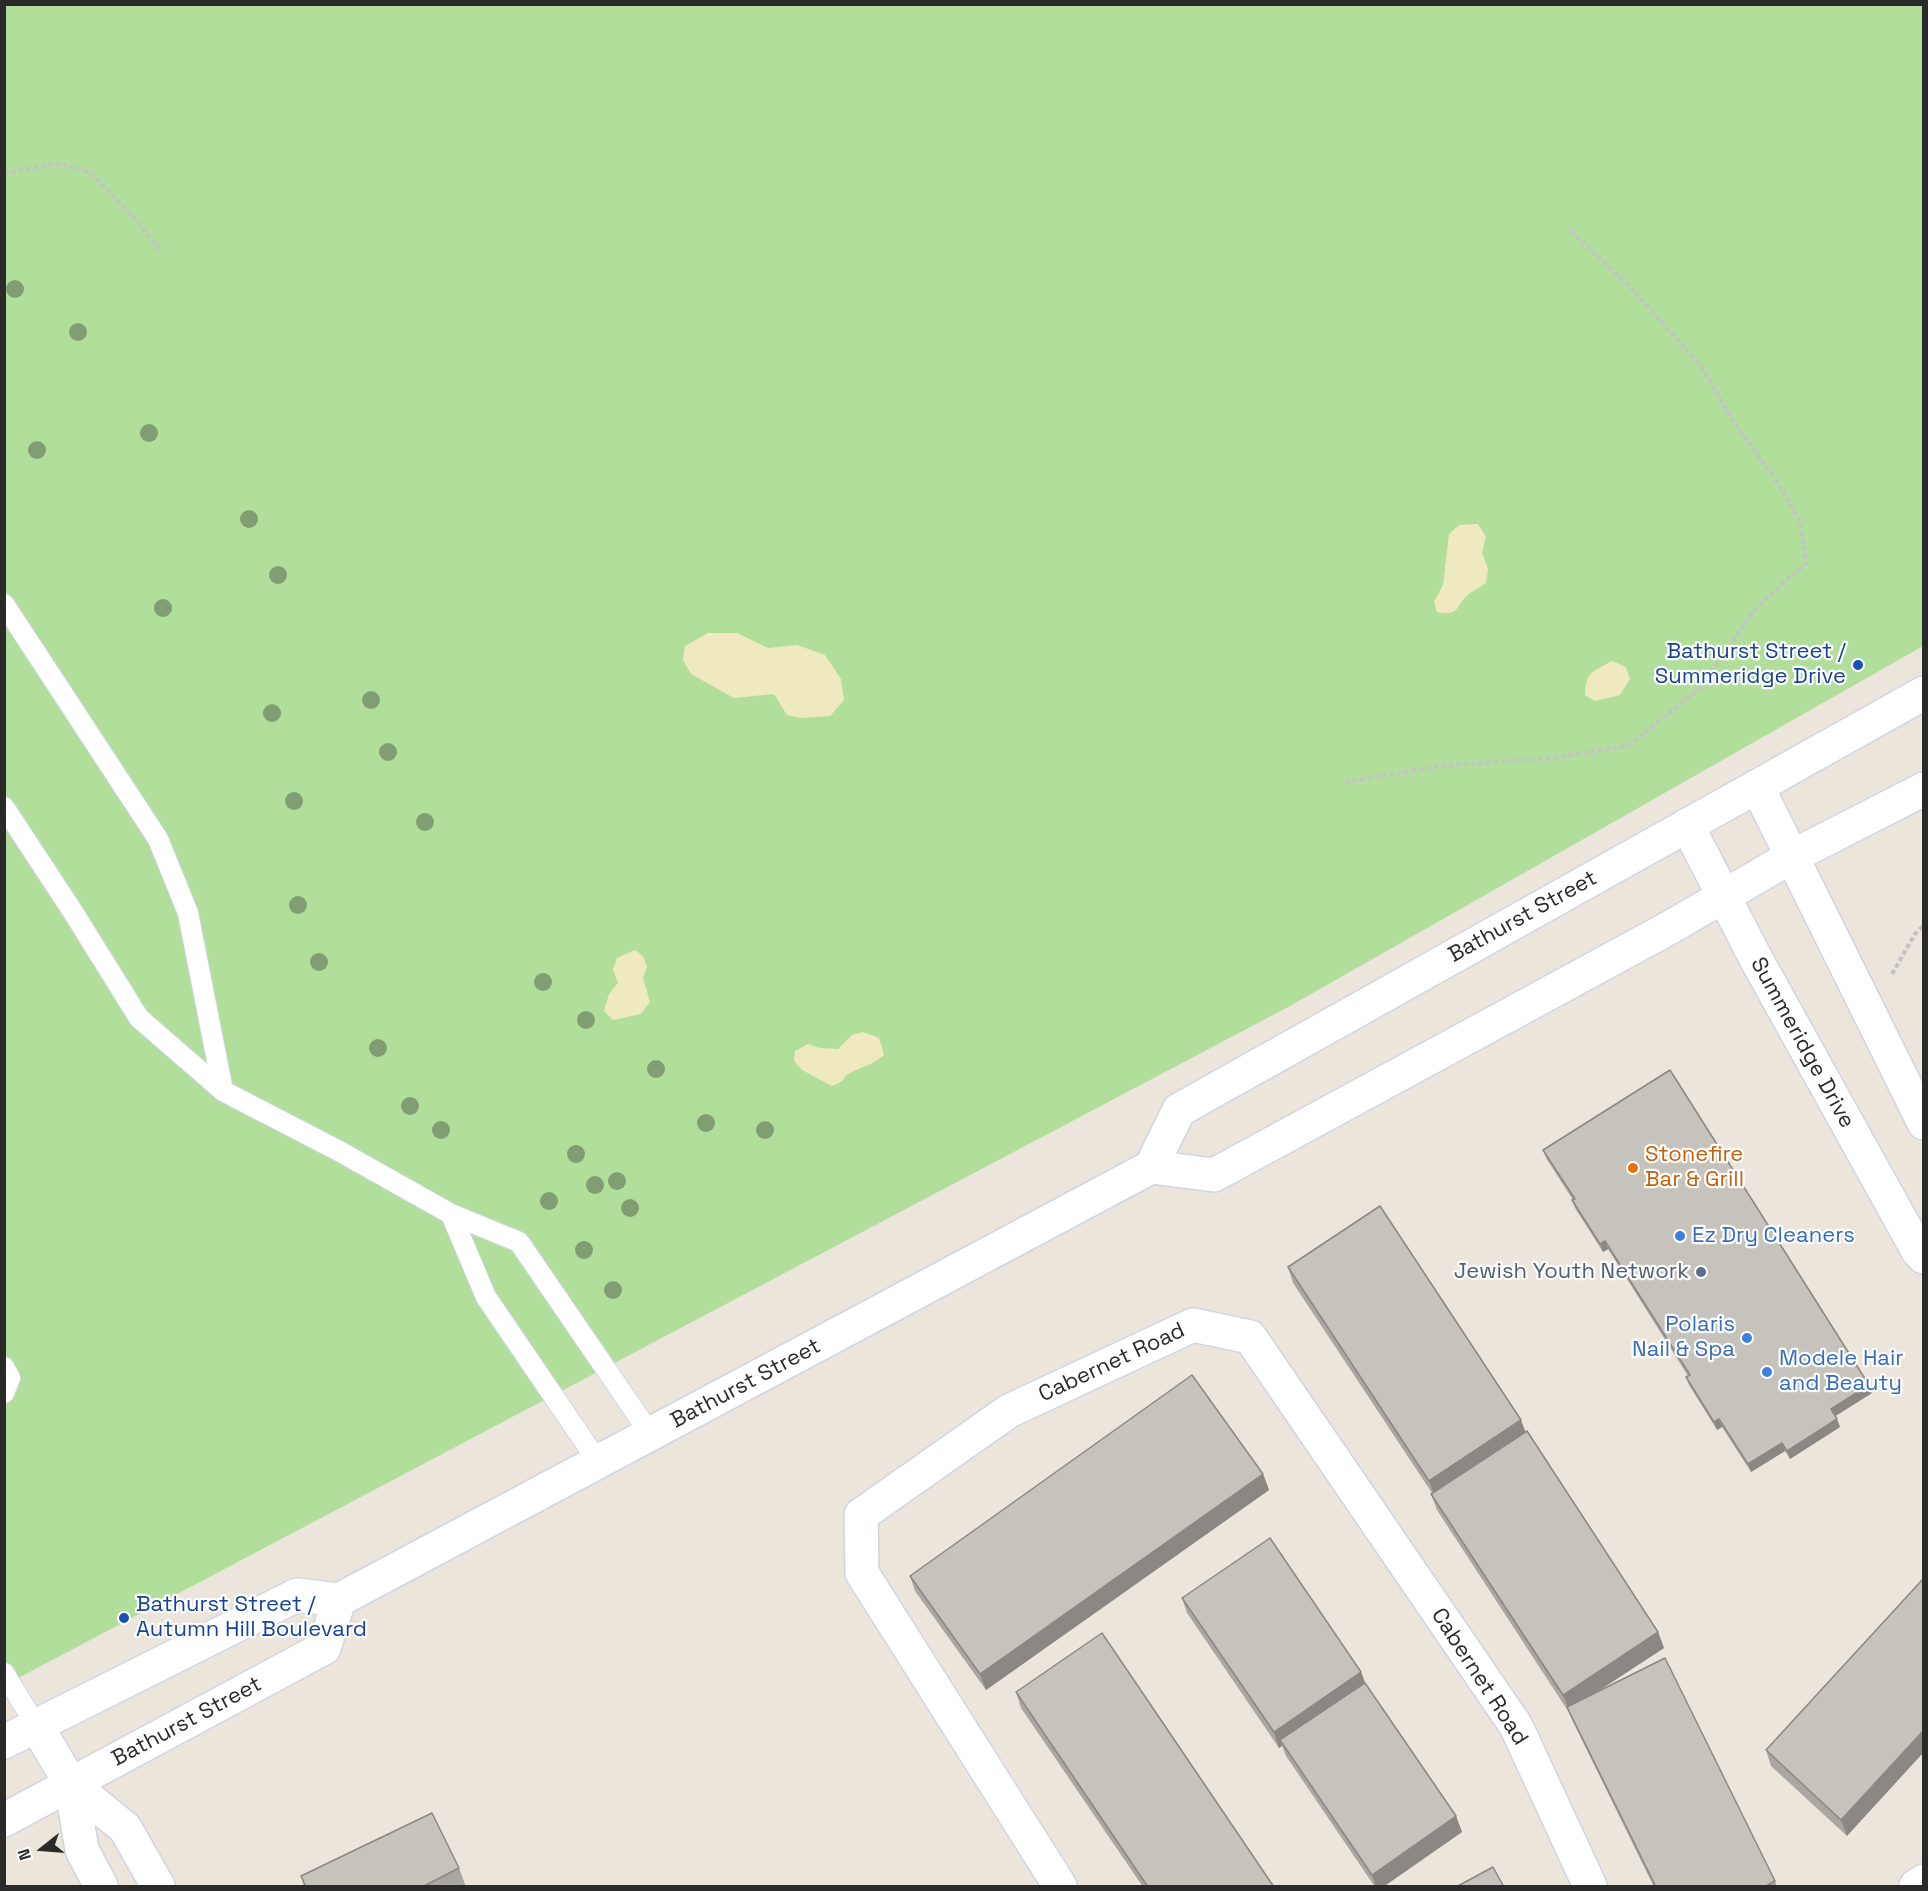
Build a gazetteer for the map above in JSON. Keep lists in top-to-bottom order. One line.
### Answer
{"streets":{"main road":["Bathurst Street","Summeridge Drive","Cabernet Road"]},"crossings":[["Bathurst Street","Summeridge Drive"]],"places":["Bathurst Street / Summeridge Drive","Stonefire Bar & Grill","Ez Dry Cleaners","Jewish Youth Network","Polaris Nail & Spa","Modele Hair and Beauty","Bathurst Street / Autumn Hill Boulevard"],"north":"left"}
